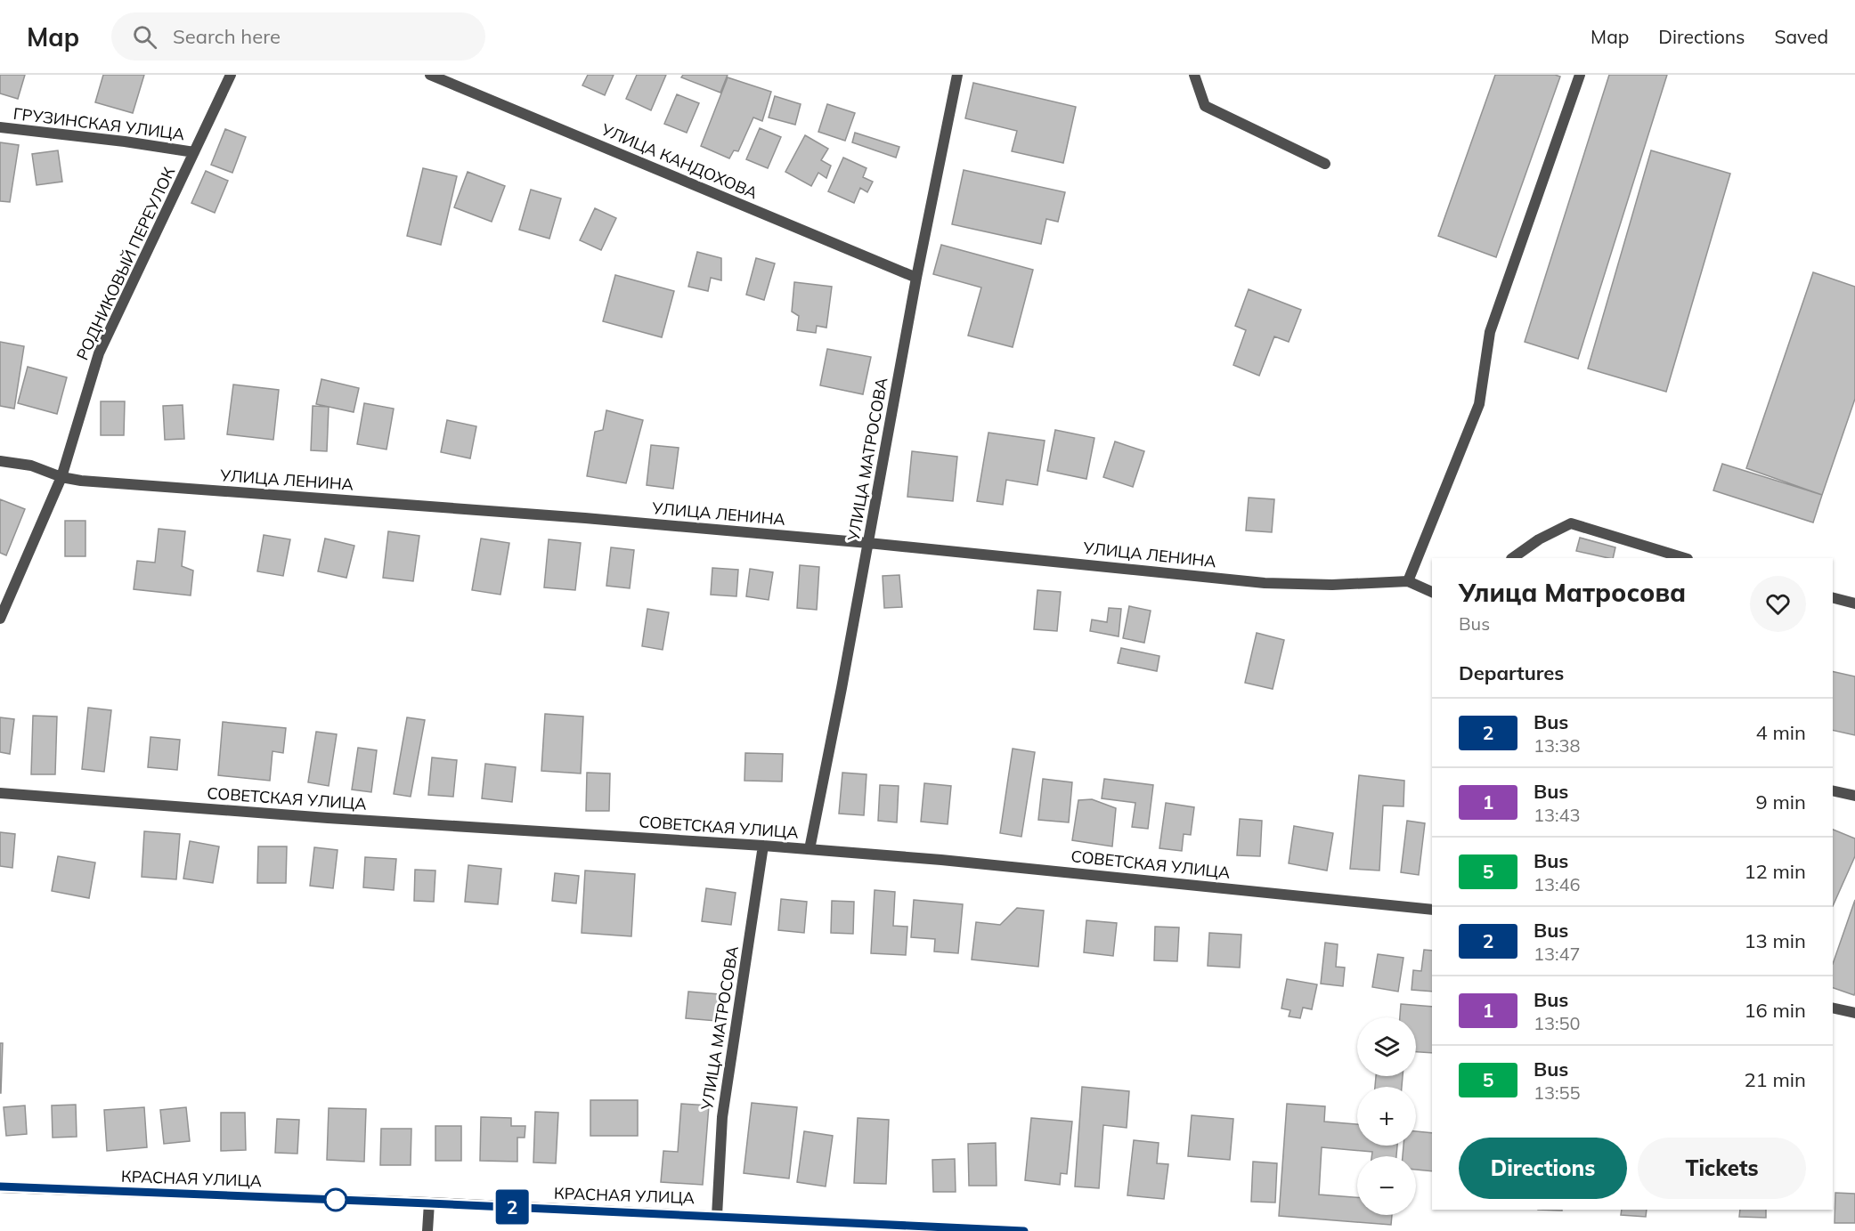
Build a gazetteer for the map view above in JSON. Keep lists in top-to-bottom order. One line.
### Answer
{"streets":{"street":["ГРУЗИНСКАЯ УЛИЦА","УЛИЦА КАНДОХОВА","РОДНИКОВЫЙ ПЕРЕУЛОК","УЛИЦА МАТРОСОВА","УЛИЦА ЛЕНИНА","СОВЕТСКАЯ УЛИЦА","КРАСНАЯ УЛИЦА"]},"crossings":[["ГРУЗИНСКАЯ УЛИЦА","РОДНИКОВЫЙ ПЕРЕУЛОК"],["УЛИЦА КАНДОХОВА","УЛИЦА МАТРОСОВА"],["РОДНИКОВЫЙ ПЕРЕУЛОК","УЛИЦА ЛЕНИНА"],["УЛИЦА МАТРОСОВА","УЛИЦА ЛЕНИНА"],["УЛИЦА МАТРОСОВА","СОВЕТСКАЯ УЛИЦА"],["УЛИЦА МАТРОСОВА","КРАСНАЯ УЛИЦА"]],"lines":["bus line 2"],"page":{"header":"Map","search":"Search here","nav":["Map","Directions","Saved"],"on_map":"2","heading":[["Улица Матросова","Bus"],"Departures"],"list":[{"mark":"2","name":"Bus","note":"13:38","value":"4 min"},{"mark":"1","name":"Bus","note":"13:43","value":"9 min"},{"mark":"5","name":"Bus","note":"13:46","value":"12 min"},{"mark":"2","name":"Bus","note":"13:47","value":"13 min"},{"mark":"1","name":"Bus","note":"13:50","value":"16 min"},{"mark":"5","name":"Bus","note":"13:55","value":"21 min"}],"map_buttons":["+","−"],"buttons":["Directions","Tickets"]}}
